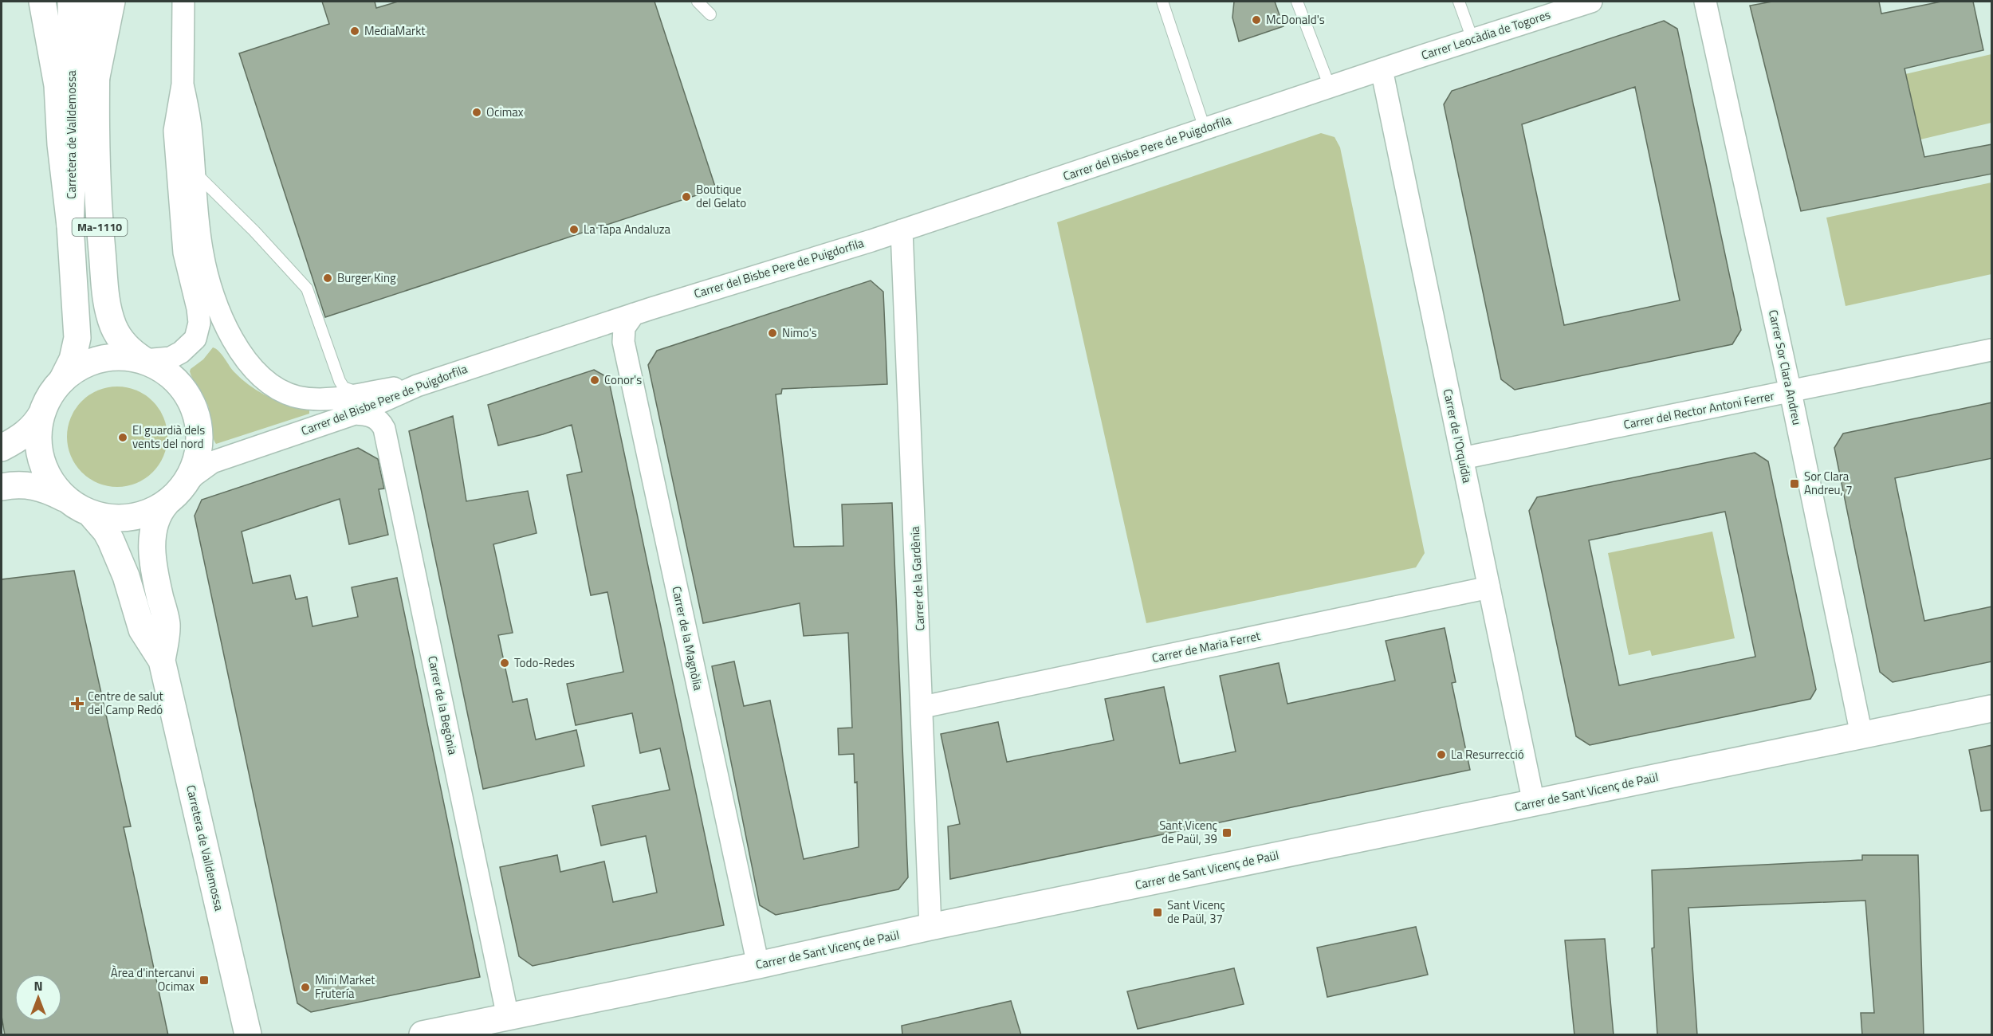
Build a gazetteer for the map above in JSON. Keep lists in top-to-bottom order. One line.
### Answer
{"streets":{"main road":["Carretera de Valldemossa","Ma-1110","Carrer de Sant Vicenç de Paül"],"street":["Carrer Leocàdia de Togores","Carrer del Bisbe Pere de Puigdorfila","Carrer Sor Clara Andreu","Carrer del Rector Antoni Ferrer","Carrer de l'Orquídia","Carrer de la Gardènia","Carrer de la Magnòlia","Carrer de Maria Ferret","Carrer de la Begònia"]},"crossings":[["Carrer Leocàdia de Togores","Carrer del Bisbe Pere de Puigdorfila"],["Carrer Leocàdia de Togores","Carrer de l'Orquídia"],["Carretera de Valldemossa","Carrer del Bisbe Pere de Puigdorfila"],["Carrer del Bisbe Pere de Puigdorfila","Carrer de l'Orquídia"],["Carrer del Bisbe Pere de Puigdorfila","Carrer de la Gardènia"],["Carrer del Bisbe Pere de Puigdorfila","Carrer de la Magnòlia"],["Carrer del Bisbe Pere de Puigdorfila","Carrer de la Begònia"],["Carrer Sor Clara Andreu","Carrer del Rector Antoni Ferrer"],["Carrer Sor Clara Andreu","Carrer de Sant Vicenç de Paül"],["Carrer del Rector Antoni Ferrer","Carrer de l'Orquídia"],["Carrer de l'Orquídia","Carrer de Maria Ferret"],["Carrer de l'Orquídia","Carrer de Sant Vicenç de Paül"],["Carrer de la Gardènia","Carrer de Maria Ferret"],["Carrer de la Gardènia","Carrer de Sant Vicenç de Paül"],["Carrer de la Magnòlia","Carrer de Sant Vicenç de Paül"],["Carrer de la Begònia","Carrer de Sant Vicenç de Paül"]],"places":{"other":["McDonald's","MediaMarkt","Ocimax","Boutique del Gelato","La Tapa Andaluza","Burger King","Nimo's","Conor's","El guardià dels vents del nord","Todo-Redes","La Resurrecció","Mini Market Frutería"],"transit":["Sor Clara Andreu, 7","Sant Vicenç de Paül, 39","Sant Vicenç de Paül, 37","Àrea d'intercanvi Ocimax"],"health":["Centre de salut del Camp Redó"]},"north":"top"}
